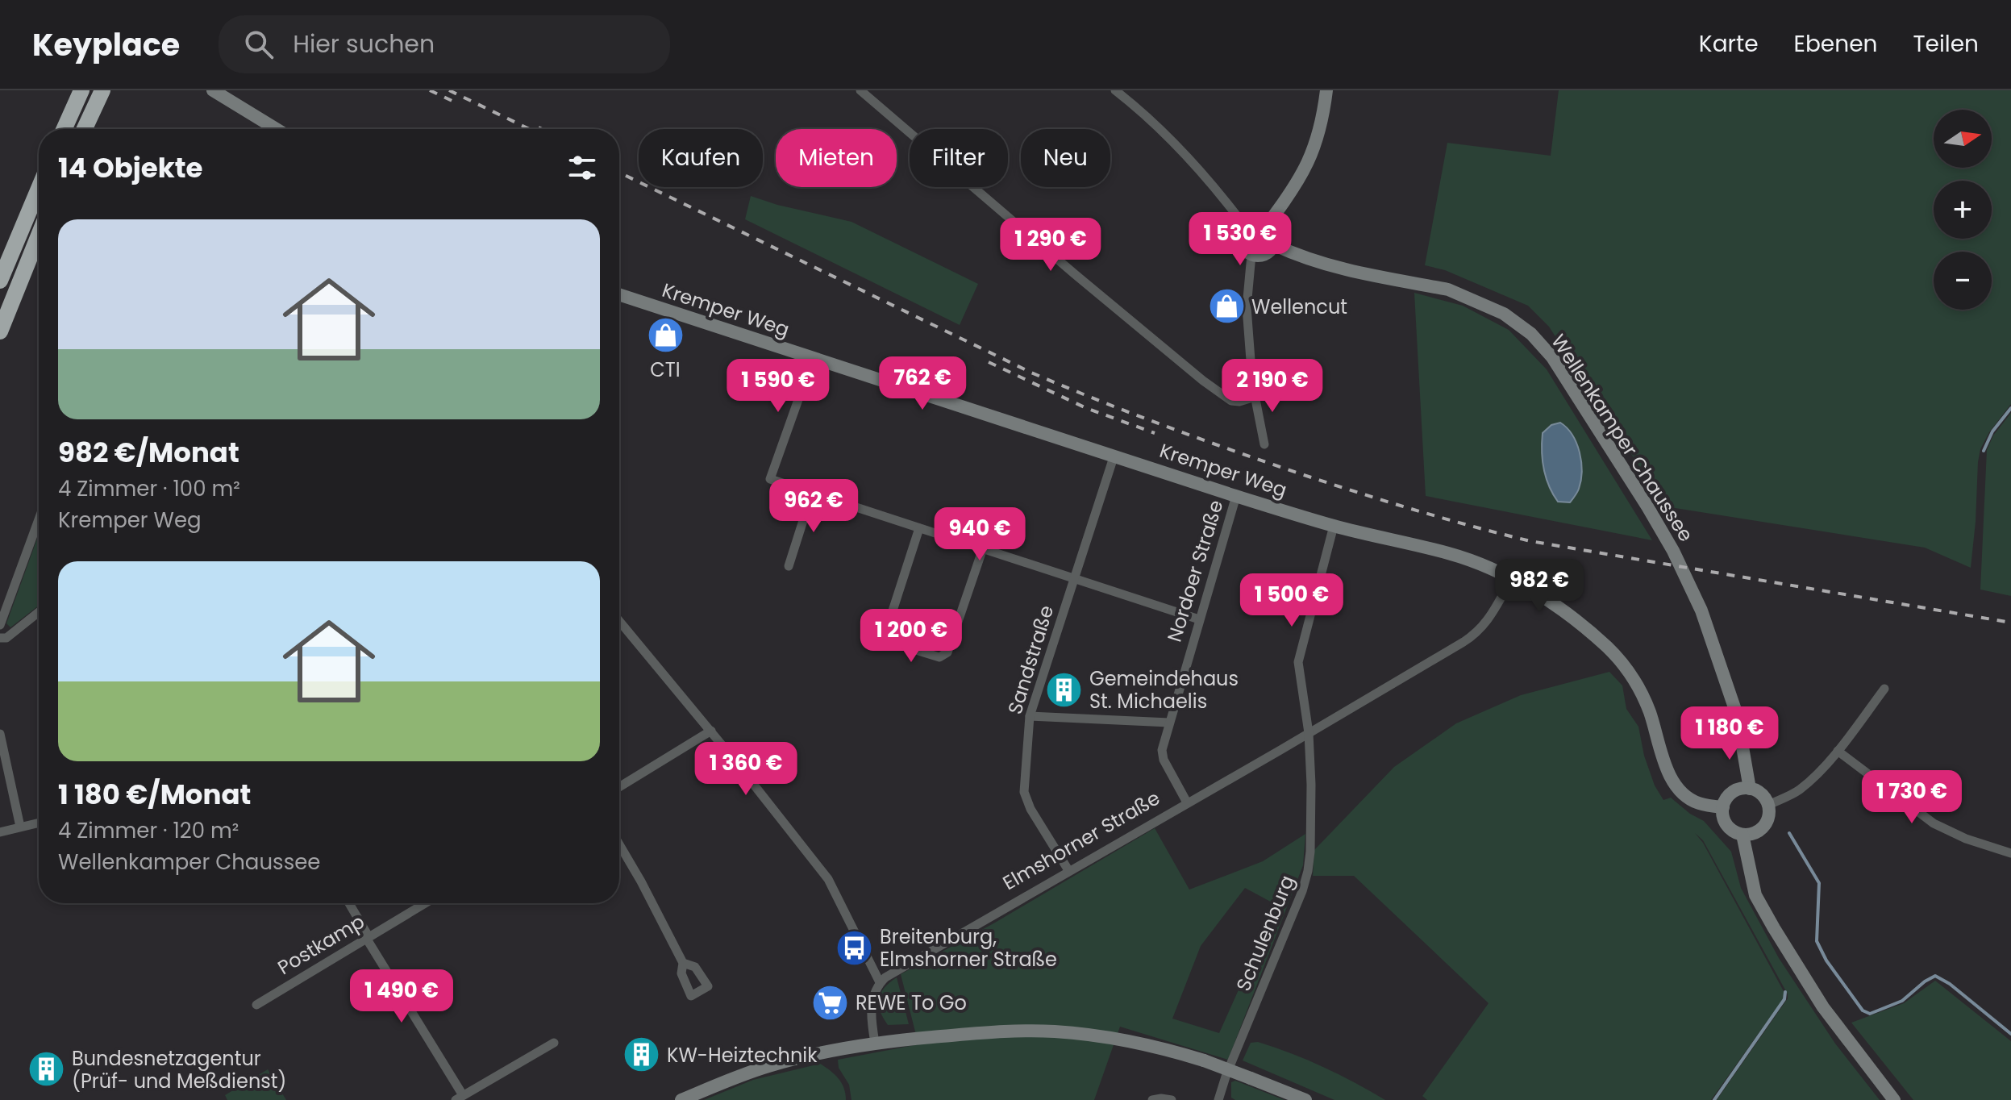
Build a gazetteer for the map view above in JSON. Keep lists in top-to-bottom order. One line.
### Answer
{"streets":{"main road":["Kremper Weg","Wellenkamper Chaussee"],"street":["Nordoer Straße","Sandstraße","Elmshorner Straße","Schulenburg","Postkamp"]},"crossings":[["Kremper Weg","Wellenkamper Chaussee"],["Kremper Weg","Nordoer Straße"],["Kremper Weg","Sandstraße"],["Kremper Weg","Elmshorner Straße"],["Kremper Weg","Schulenburg"],["Nordoer Straße","Elmshorner Straße"],["Sandstraße","Elmshorner Straße"],["Elmshorner Straße","Schulenburg"]],"places":{"shop":["Wellencut","CTI"],"building":["Gemeindehaus St. Michaelis","KW-Heiztechnik","Bundesnetzagentur (Prüf- und Meßdienst)"],"bus stop":["Breitenburg, Elmshorner Straße"],"supermarket":["REWE To Go"]},"north":"right","page":{"header":"Keyplace","search":"Hier suchen","nav":["Karte","Ebenen","Teilen"],"map_buttons":["+","−"],"chip":["Kaufen","Mieten","Filter","Neu"],"heading":"14 Objekte","list":[{"name":"982 €/Monat","note":"4 Zimmer · 100 m² · Kremper Weg"},{"name":"1 180 €/Monat","note":"4 Zimmer · 120 m² · Wellenkamper Chaussee"}],"price":["1 530 €","1 290 €","762 €","1 590 €","2 190 €","962 €","940 €","982 €","1 500 €","1 200 €","1 180 €","1 360 €","1 730 €","1 490 €"]}}
